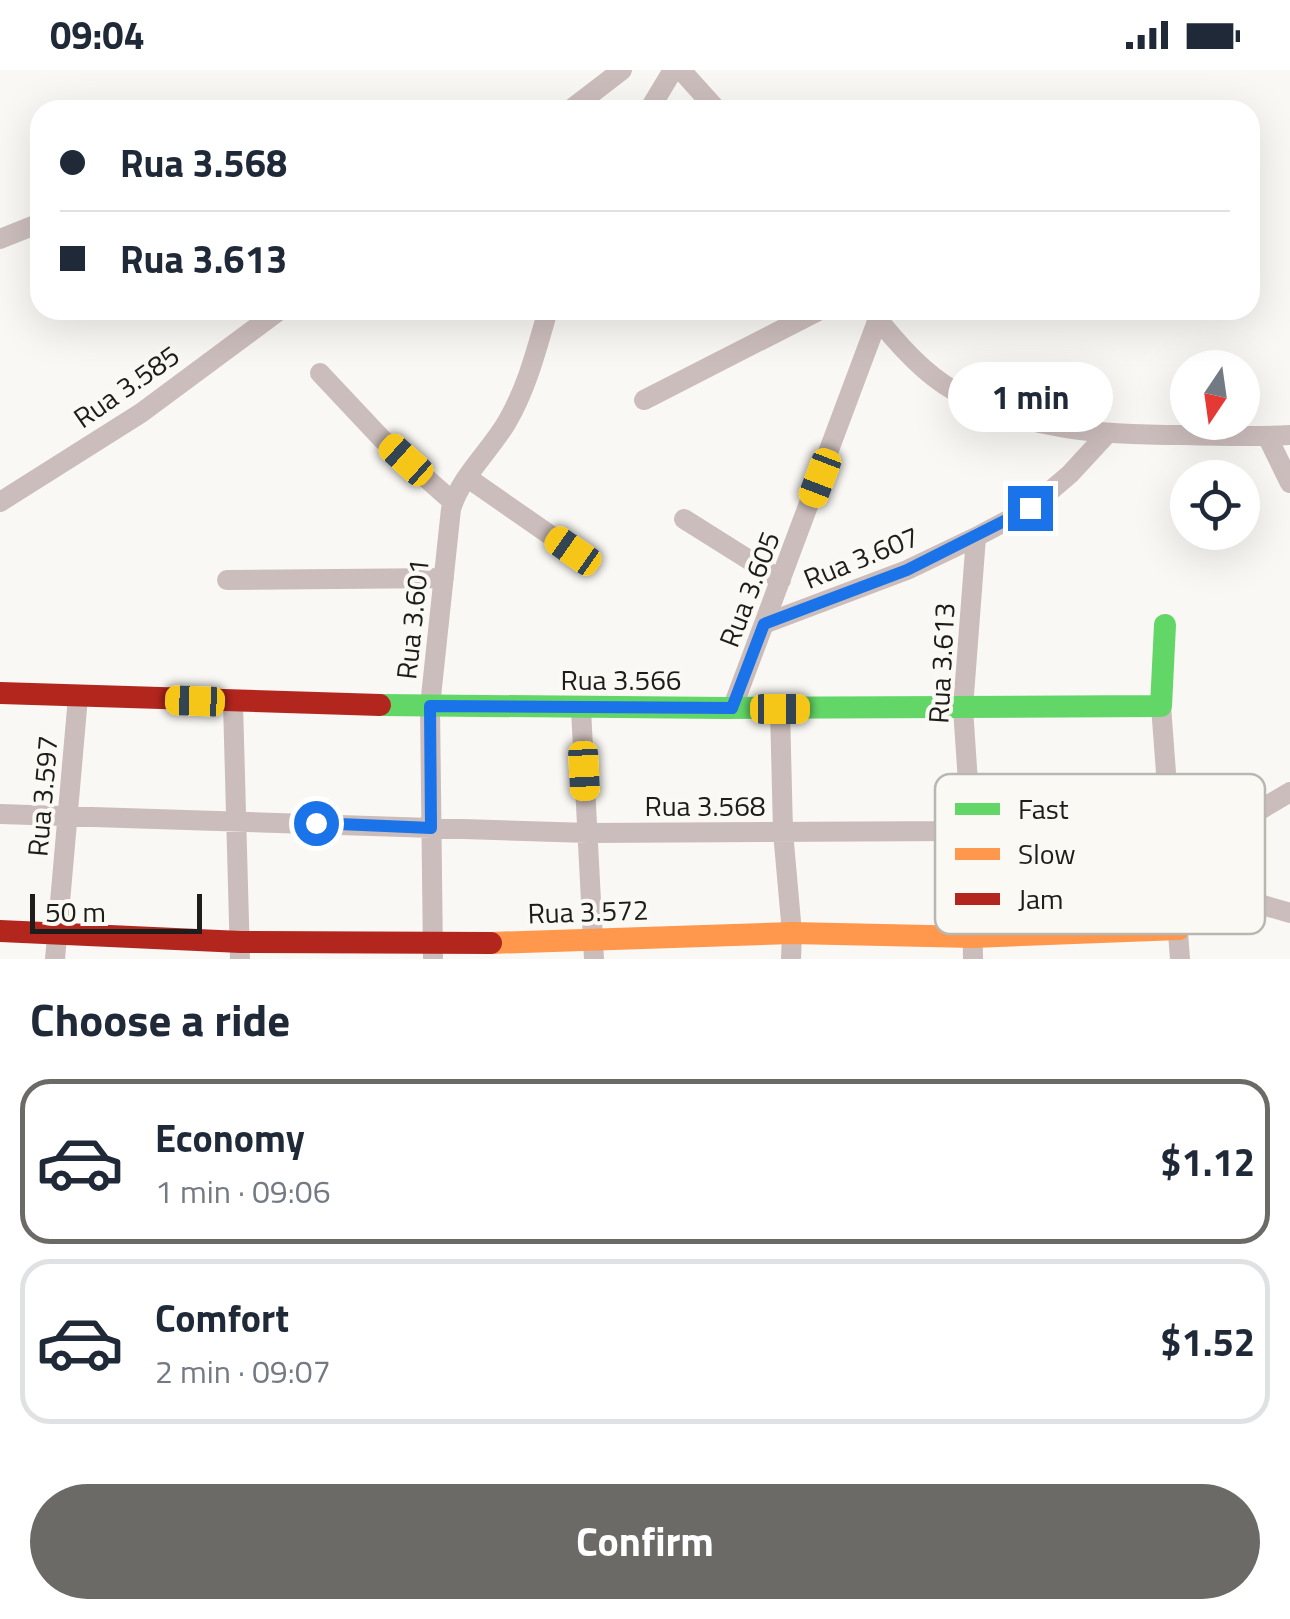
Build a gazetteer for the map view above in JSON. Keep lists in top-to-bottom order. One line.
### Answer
{"streets":{"street":["Rua 3.585","Rua 3.607","Rua 3.605","Rua 3.601","Rua 3.613","Rua 3.566","Rua 3.597","Rua 3.568","Rua 3.572"]},"crossings":[["Rua 3.607","Rua 3.605"],["Rua 3.607","Rua 3.613"],["Rua 3.605","Rua 3.566"],["Rua 3.601","Rua 3.566"],["Rua 3.601","Rua 3.568"],["Rua 3.601","Rua 3.572"],["Rua 3.613","Rua 3.566"],["Rua 3.566","Rua 3.597"],["Rua 3.597","Rua 3.568"],["Rua 3.597","Rua 3.572"]],"legend":["Fast","Slow","Jam"],"scale_bar":"50 m","north":"bottom","page":{"status":"09:04","banner":["Rua 3.568","Rua 3.613"],"bubble":"1 min","scale":"50 m","heading":"Choose a ride","list":[{"name":"Economy","note":"1 min · 09:06","value":"$1.12"},{"name":"Comfort","note":"2 min · 09:07","value":"$1.52"}],"buttons":"Confirm"}}
